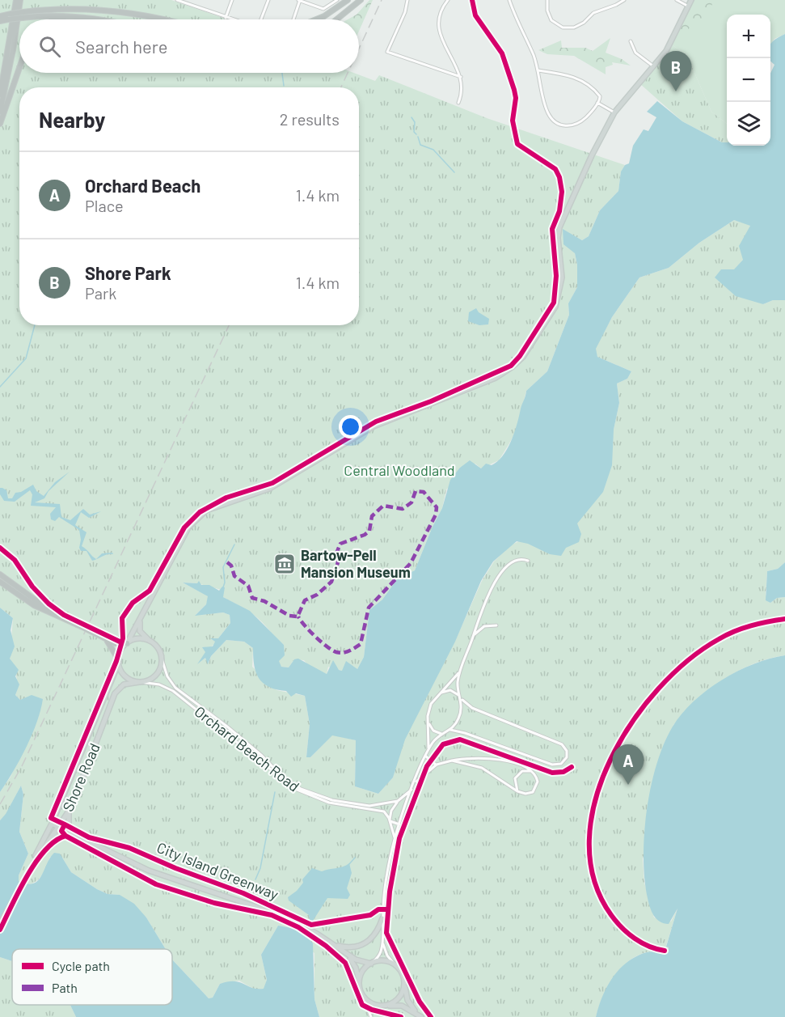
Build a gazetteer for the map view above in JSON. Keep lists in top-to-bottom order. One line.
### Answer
{"streets":{"main road":["Shore Road"],"street":["Orchard Beach Road"],"cycle path":["City Island Greenway"]},"crossings":[["Orchard Beach Road","Shore Road"]],"parks":["Central Woodland"],"places":{"museum":["Bartow-Pell Mansion Museum"]},"legend":["Cycle path","Path"],"page":{"map_buttons":["+","−"],"search":"Search here","pins":["B","A"],"heading":["Nearby","2 results"],"list":[{"mark":"A","name":"Orchard Beach","note":"Place","value":"1.4 km"},{"mark":"B","name":"Shore Park","note":"Park","value":"1.4 km"}]}}
